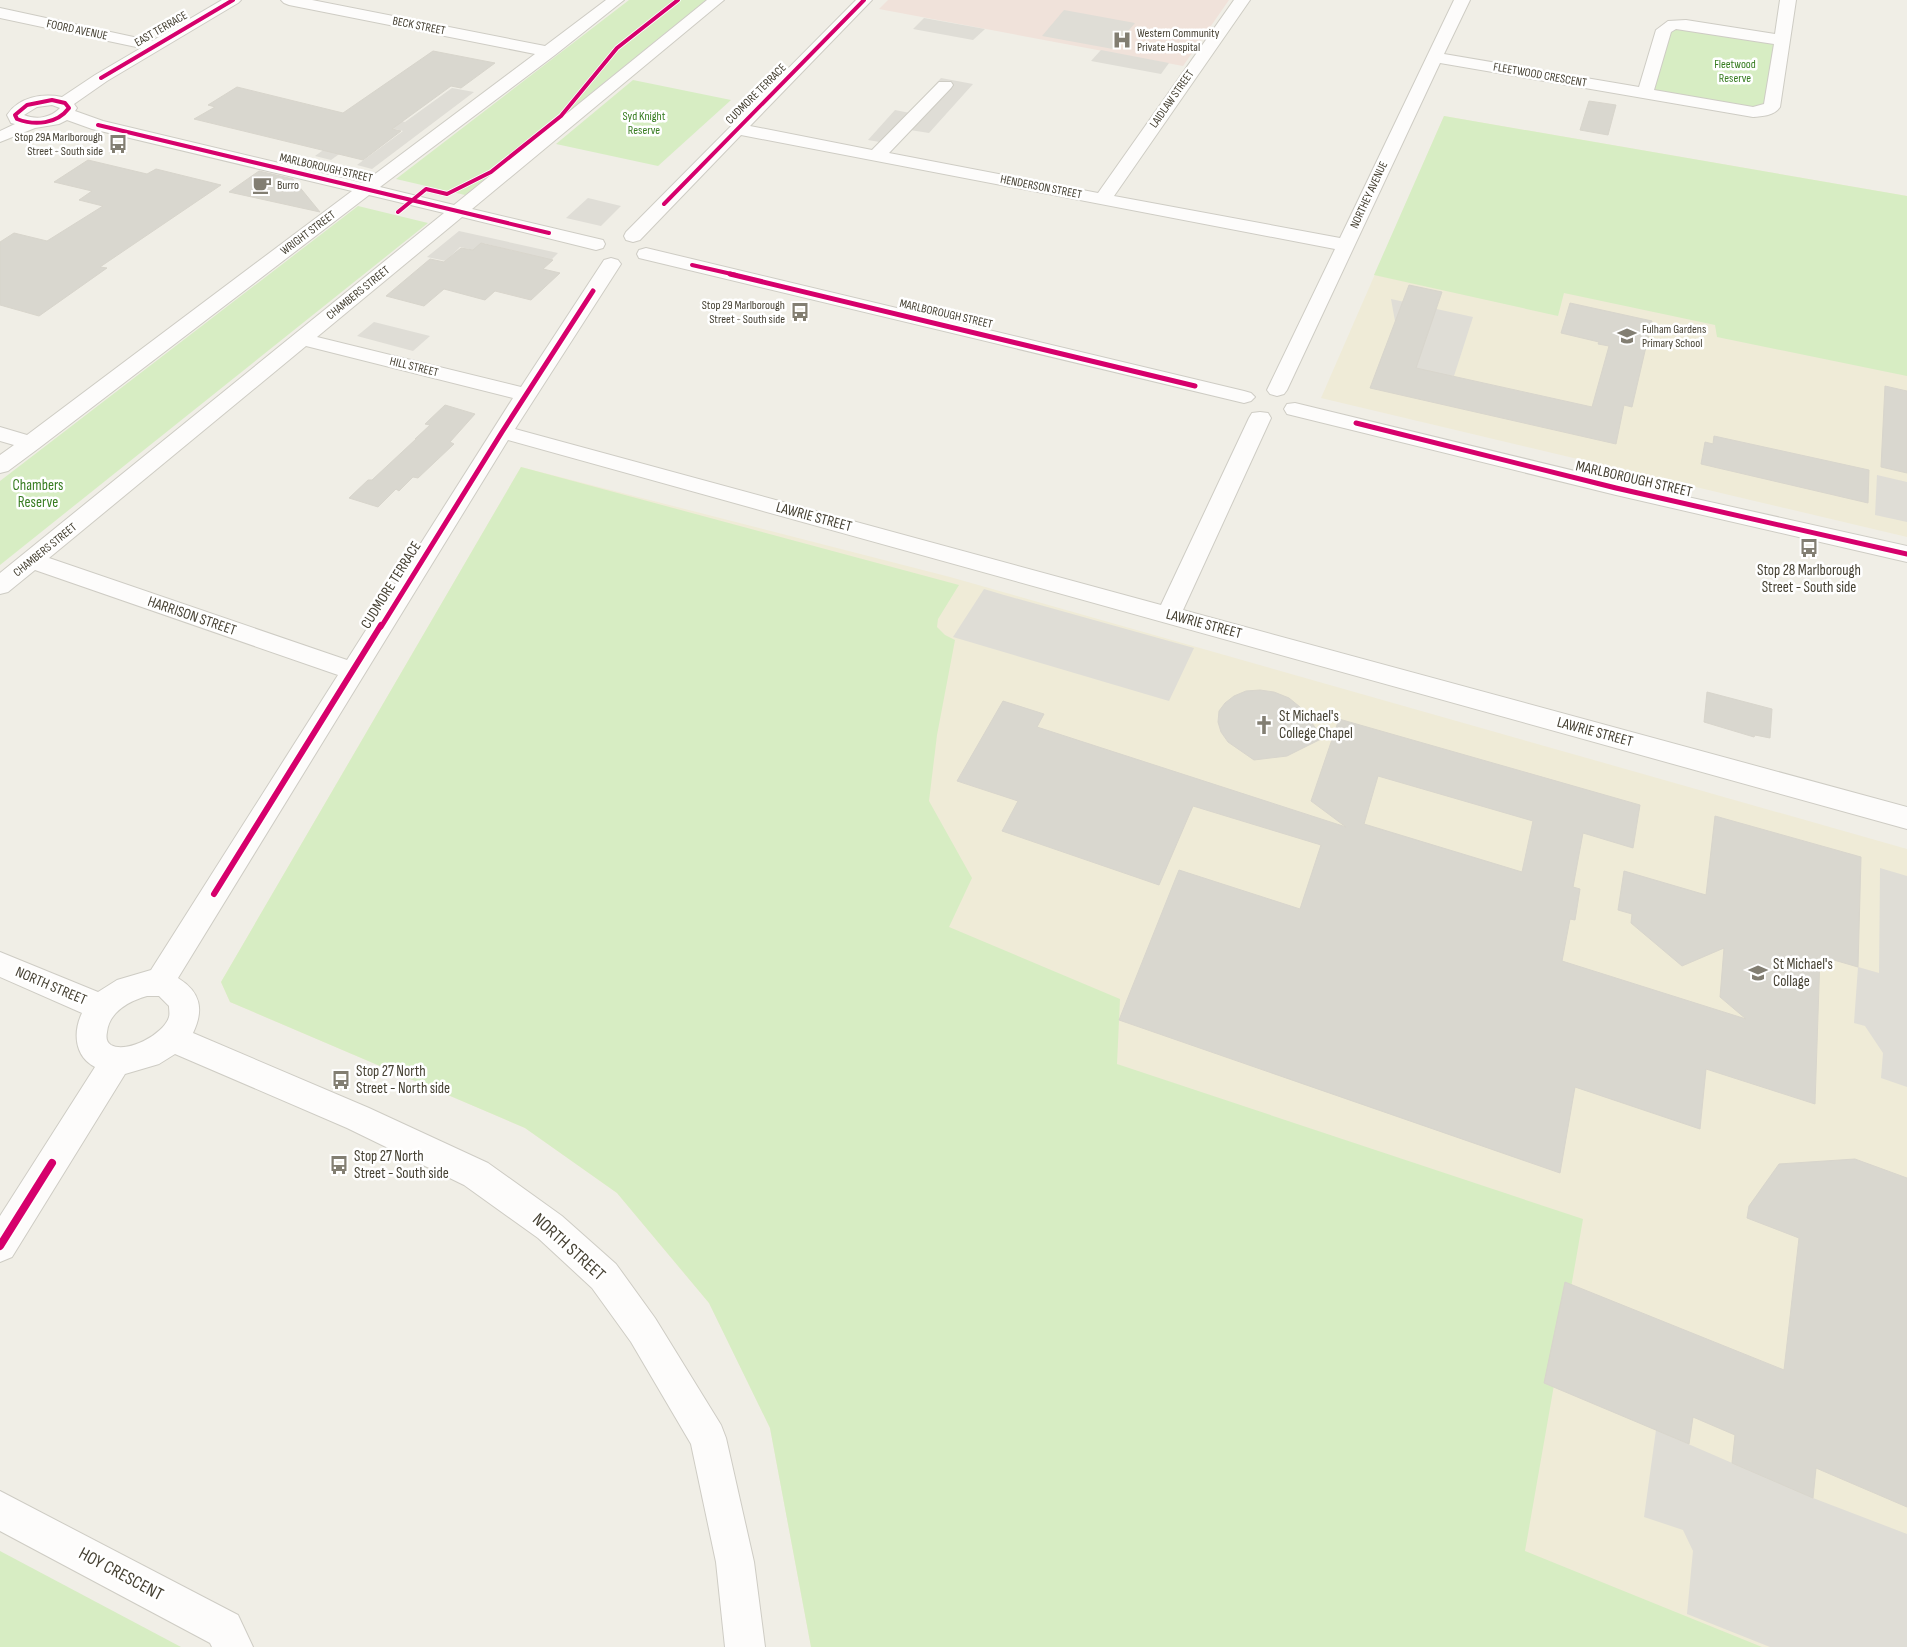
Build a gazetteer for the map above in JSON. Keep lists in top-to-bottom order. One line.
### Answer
{"streets":{"street":["BECK STREET","EAST TERRACE","FOORD AVENUE","FLEETWOOD CRESCENT","CUDMORE TERRACE","LAIDLAW STREET","MARLBOROUGH STREET","HENDERSON STREET","NORTHEY AVENUE","WRIGHT STREET","CHAMBERS STREET","HILL STREET","LAWRIE STREET","HARRISON STREET","NORTH STREET","HOY CRESCENT"]},"crossings":[["BECK STREET","WRIGHT STREET"],["EAST TERRACE","FOORD AVENUE"],["EAST TERRACE","MARLBOROUGH STREET"],["FLEETWOOD CRESCENT","NORTHEY AVENUE"],["CUDMORE TERRACE","MARLBOROUGH STREET"],["CUDMORE TERRACE","HENDERSON STREET"],["CUDMORE TERRACE","HILL STREET"],["CUDMORE TERRACE","LAWRIE STREET"],["CUDMORE TERRACE","HARRISON STREET"],["CUDMORE TERRACE","NORTH STREET"],["LAIDLAW STREET","HENDERSON STREET"],["MARLBOROUGH STREET","NORTHEY AVENUE"],["MARLBOROUGH STREET","WRIGHT STREET"],["MARLBOROUGH STREET","CHAMBERS STREET"],["HENDERSON STREET","NORTHEY AVENUE"],["CHAMBERS STREET","HILL STREET"],["CHAMBERS STREET","HARRISON STREET"]],"parks":["Fleetwood Reserve","Syd Knight Reserve","Chambers Reserve"],"places":{"hospital":["Western Community Private Hospital"],"bus stop":["Stop 29A Marlborough Street - South side","Stop 29 Marlborough Street - South side","Stop 28 Marlborough Street - South side","Stop 27 North Street - North side","Stop 27 North Street - South side"],"cafe":["Burro"],"school or university":["Fulham Gardens Primary School","St Michael's Collage"],"church":["St Michael's College Chapel"]}}
